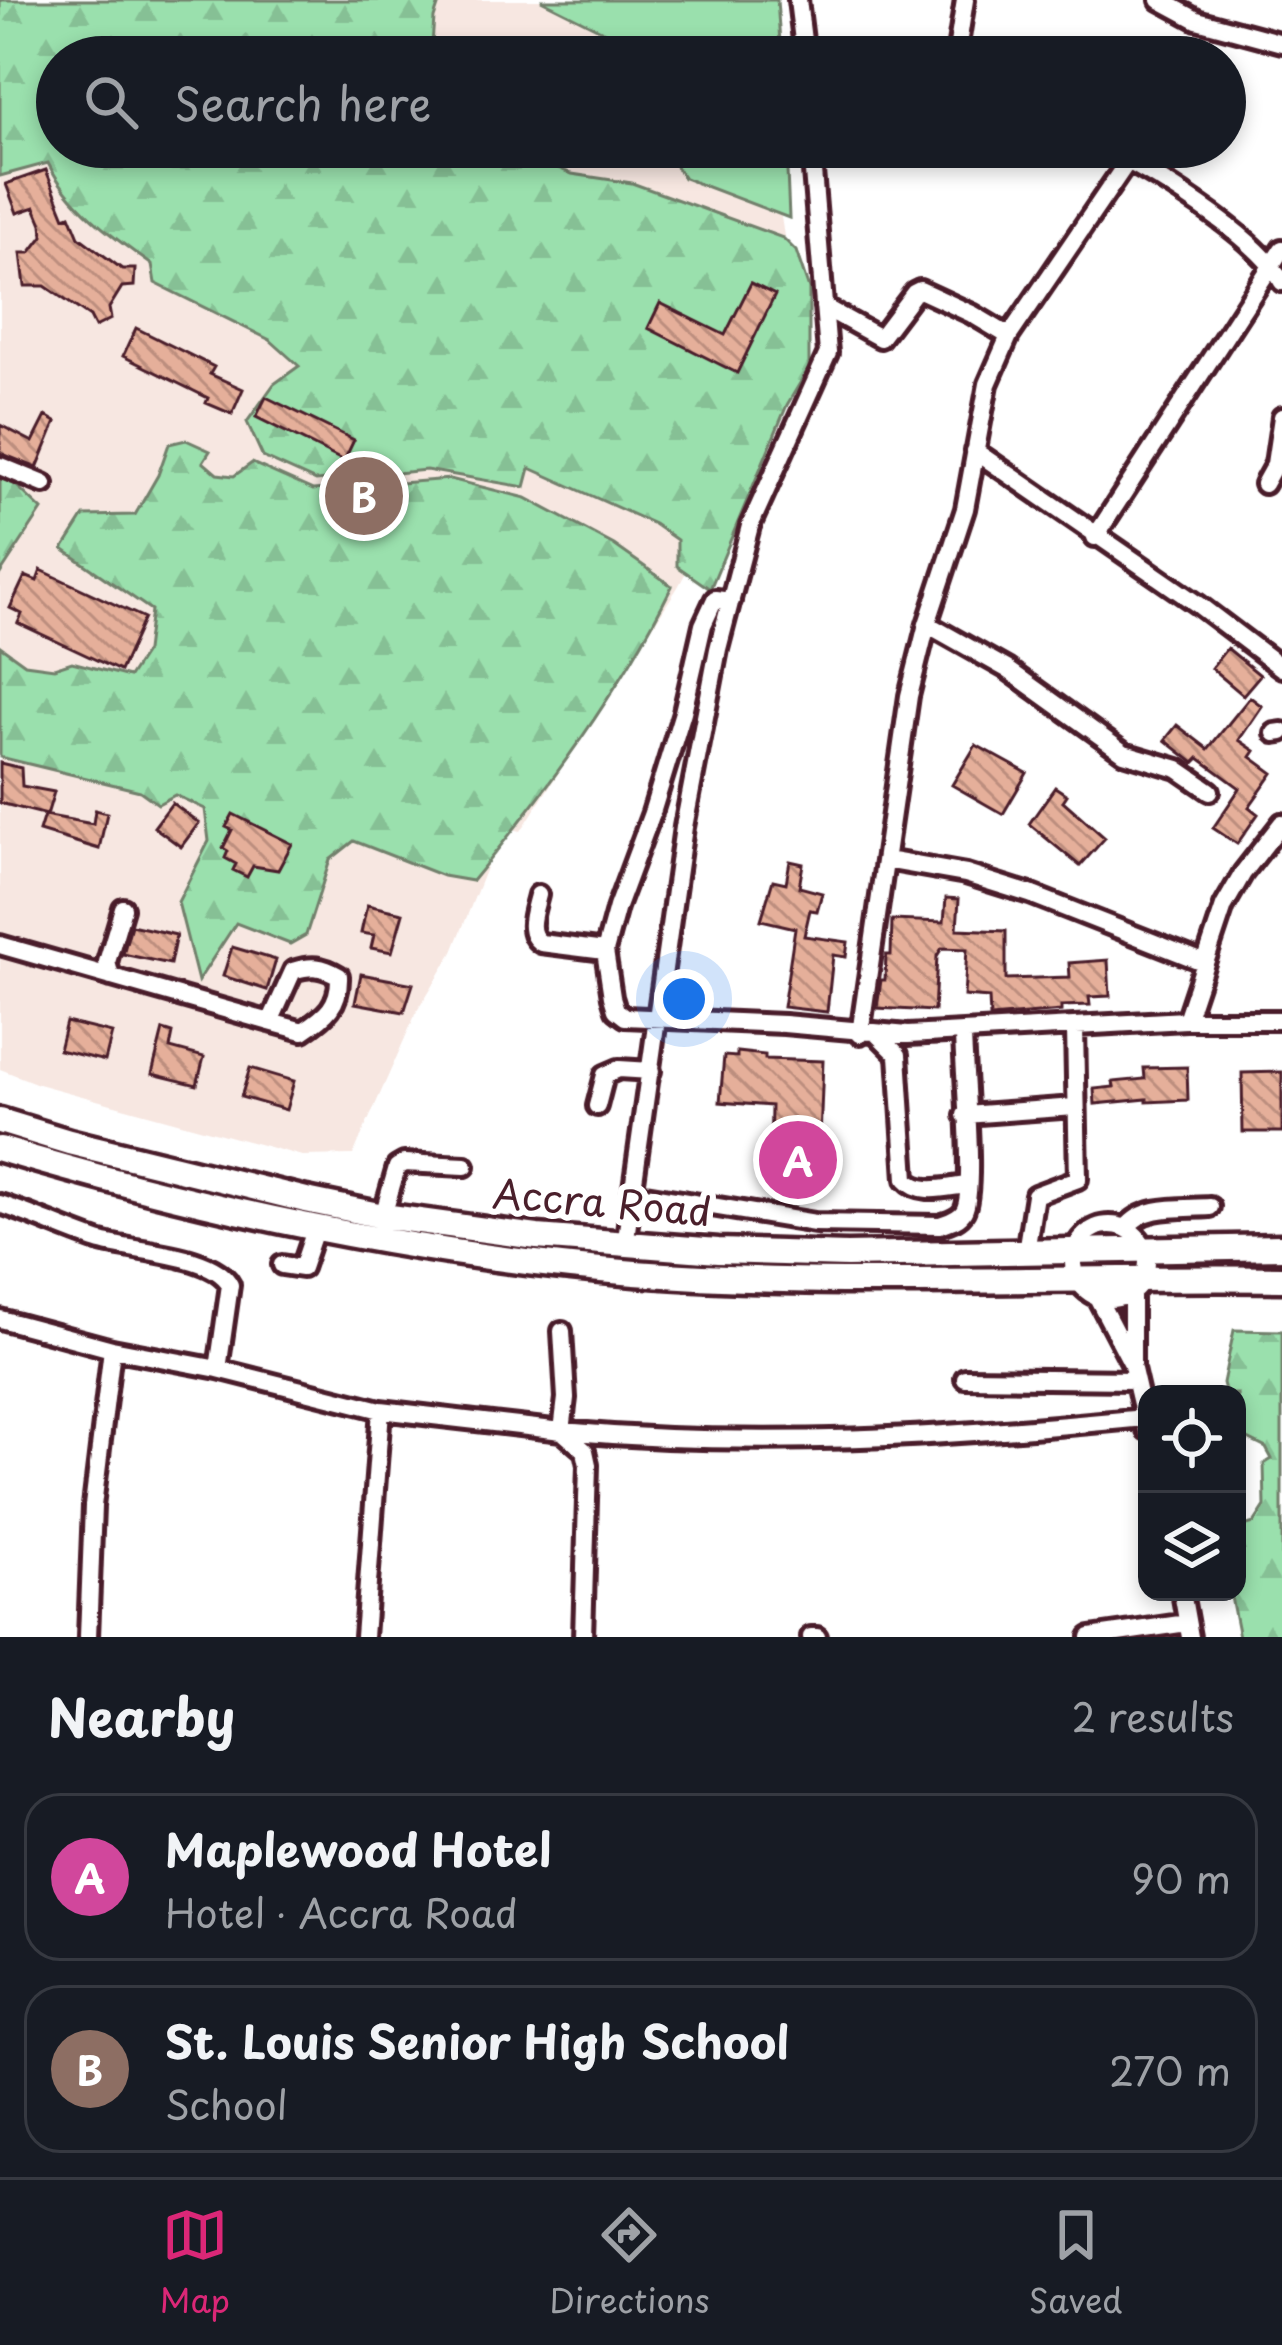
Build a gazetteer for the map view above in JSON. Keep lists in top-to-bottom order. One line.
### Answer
{"streets":{"highway":["Accra Road"]},"page":{"search":"Search here","pins":["B","A"],"heading":["Nearby","2 results"],"list":[{"mark":"A","name":"Maplewood Hotel","note":"Hotel · Accra Road","value":"90 m"},{"mark":"B","name":"St. Louis Senior High School","note":"School","value":"270 m"}],"nav":["Map","Directions","Saved"]}}
